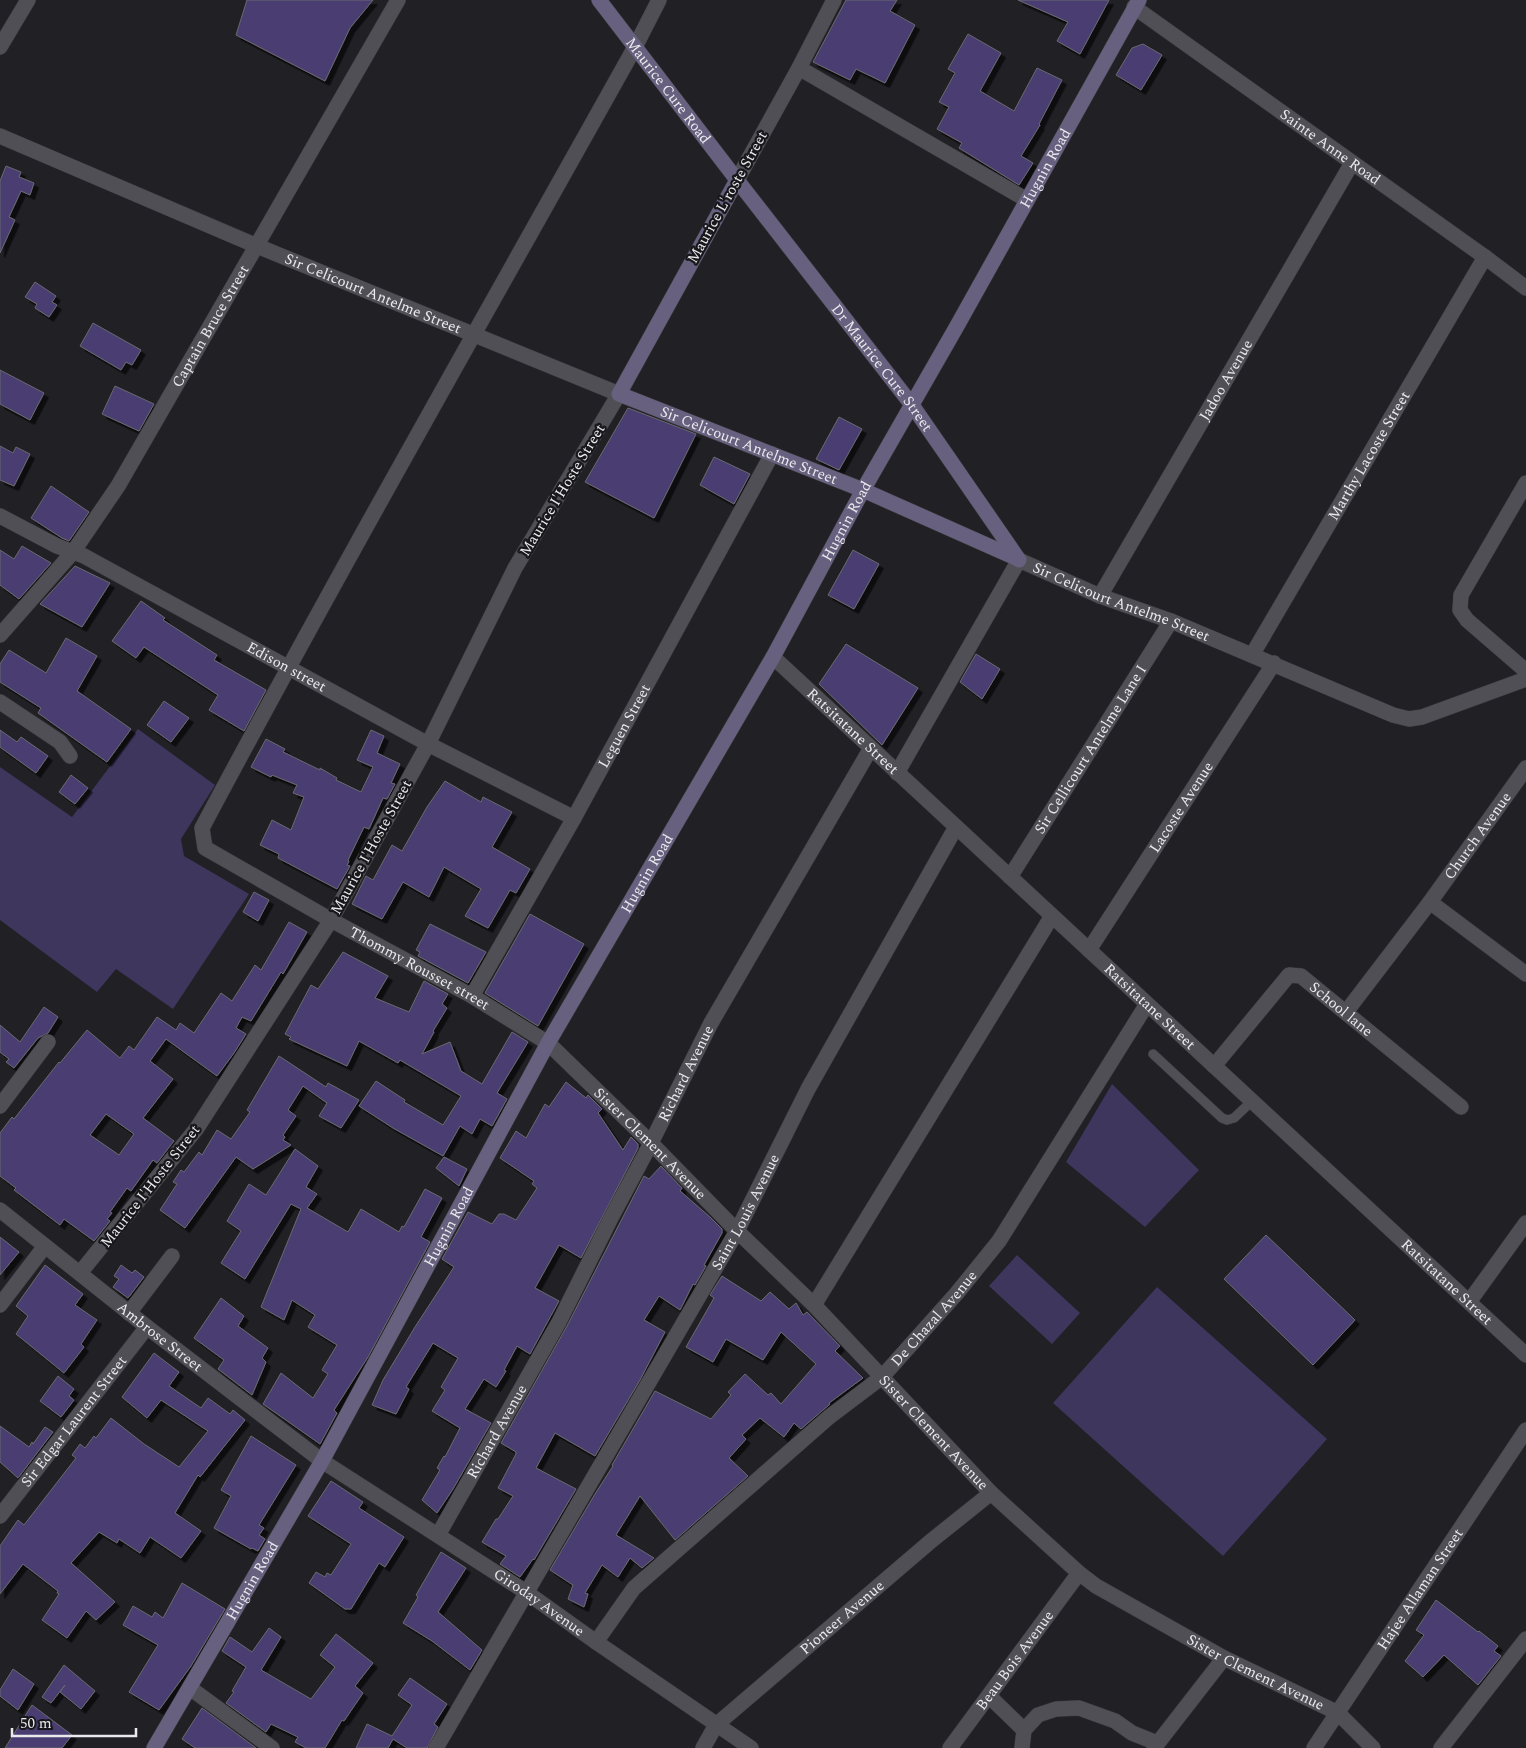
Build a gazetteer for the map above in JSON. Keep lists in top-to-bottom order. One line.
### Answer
{"streets":{"main road":["Maurice Cure Road","Hugnin Road","Maurice L'roste Street","Sir Celicourt Antelme Street","Dr Maurice Cure Street"],"street":["Sainte Anne Road","Captain Bruce Street","Jadoo Avenue","Marthy Lacoste Street","Maurice I'Hoste Street","Edison street","Leguen Street","Ratsitatane Street","Sir Cellicourt Antelme Lane I","Lacoste Avenue","Church Avenue","Thommy Rousset street","School lane","Richard Avenue","Sister Clement Avenue","Saint Louis Avenue","De Chazal Avenue","Ambrose Street","Sir Edgar Laurent Street","Hajee Allaman Street","Giroday Avenue","Pioneer Avenue","Beau Bois Avenue"]},"crossings":[["Maurice Cure Road","Maurice L'roste Street"],["Maurice Cure Road","Dr Maurice Cure Street"],["Sainte Anne Road","Hugnin Road"],["Sainte Anne Road","Jadoo Avenue"],["Sainte Anne Road","Marthy Lacoste Street"],["Hugnin Road","Sir Celicourt Antelme Street"],["Hugnin Road","Dr Maurice Cure Street"],["Hugnin Road","Ratsitatane Street"],["Hugnin Road","Thommy Rousset street"],["Hugnin Road","Sister Clement Avenue"],["Hugnin Road","Ambrose Street"],["Hugnin Road","Giroday Avenue"],["Maurice L'roste Street","Sir Celicourt Antelme Street"],["Maurice L'roste Street","Dr Maurice Cure Street"],["Maurice L'roste Street","Maurice I'Hoste Street"],["Sir Celicourt Antelme Street","Captain Bruce Street"],["Sir Celicourt Antelme Street","Dr Maurice Cure Street"],["Sir Celicourt Antelme Street","Jadoo Avenue"],["Sir Celicourt Antelme Street","Marthy Lacoste Street"],["Sir Celicourt Antelme Street","Maurice I'Hoste Street"],["Sir Celicourt Antelme Street","Leguen Street"],["Sir Celicourt Antelme Street","Sir Cellicourt Antelme Lane I"],["Sir Celicourt Antelme Street","Lacoste Avenue"],["Captain Bruce Street","Edison street"],["Maurice I'Hoste Street","Edison street"],["Maurice I'Hoste Street","Thommy Rousset street"],["Maurice I'Hoste Street","Ambrose Street"],["Edison street","Leguen Street"],["Edison street","Thommy Rousset street"],["Leguen Street","Thommy Rousset street"],["Ratsitatane Street","Sir Cellicourt Antelme Lane I"],["Ratsitatane Street","Lacoste Avenue"],["Ratsitatane Street","School lane"],["Ratsitatane Street","Richard Avenue"],["Ratsitatane Street","Saint Louis Avenue"],["Ratsitatane Street","De Chazal Avenue"],["Church Avenue","School lane"],["Thommy Rousset street","Sister Clement Avenue"],["Richard Avenue","Sister Clement Avenue"],["Richard Avenue","Giroday Avenue"],["Sister Clement Avenue","Saint Louis Avenue"],["Sister Clement Avenue","De Chazal Avenue"],["Sister Clement Avenue","Hajee Allaman Street"],["Sister Clement Avenue","Pioneer Avenue"],["Sister Clement Avenue","Beau Bois Avenue"],["Saint Louis Avenue","Giroday Avenue"],["De Chazal Avenue","Giroday Avenue"],["Ambrose Street","Sir Edgar Laurent Street"],["Ambrose Street","Giroday Avenue"],["Giroday Avenue","Pioneer Avenue"]],"scale_bar":"50 m"}
